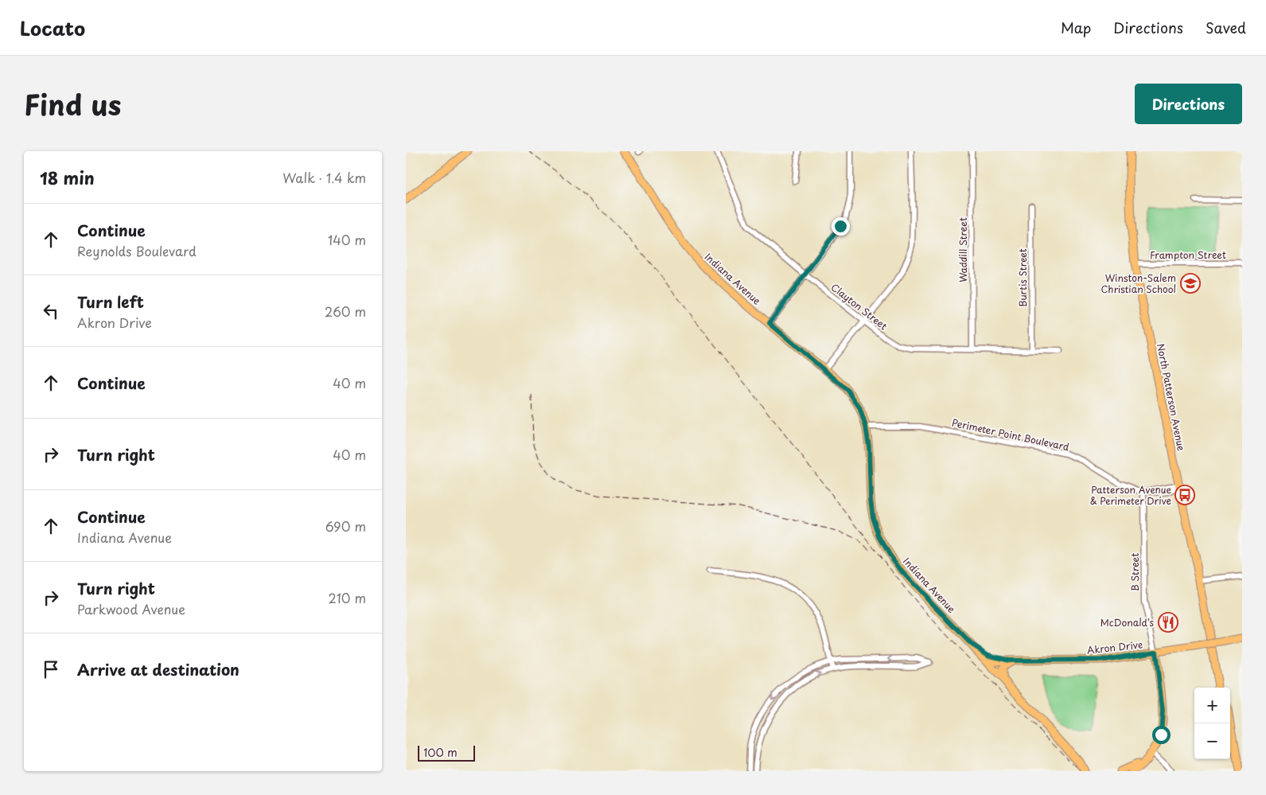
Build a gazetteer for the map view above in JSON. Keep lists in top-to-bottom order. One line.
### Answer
{"streets":{"main road":["Indiana Avenue","North Patterson Avenue","Akron Drive"],"street":["Waddill Street","Frampton Street","Burtis Street","Clayton Street","Perimeter Point Boulevard","B Street"]},"crossings":[["Waddill Street","Clayton Street"],["Frampton Street","North Patterson Avenue"],["Burtis Street","Clayton Street"],["Indiana Avenue","Perimeter Point Boulevard"],["Indiana Avenue","Akron Drive"],["North Patterson Avenue","Perimeter Point Boulevard"],["Perimeter Point Boulevard","B Street"],["B Street","Akron Drive"]],"places":{"school or university":["Winston-Salem Christian School"],"bus stop":["Patterson Avenue & Perimeter Drive"],"restaurant":["McDonald's"]},"scale_bar":"100 m","page":{"header":"Locato","nav":["Map","Directions","Saved"],"title":"Find us","buttons":"Directions","heading":["18 min","Walk · 1.4 km"],"list":[["Continue","Reynolds Boulevard","140 m"],["Turn left","Akron Drive","260 m"],["Continue","40 m"],["Turn right","40 m"],["Continue","Indiana Avenue","690 m"],["Turn right","Parkwood Avenue","210 m"],"Arrive at destination"],"map_buttons":["+","−"],"scale":"100 m"}}
